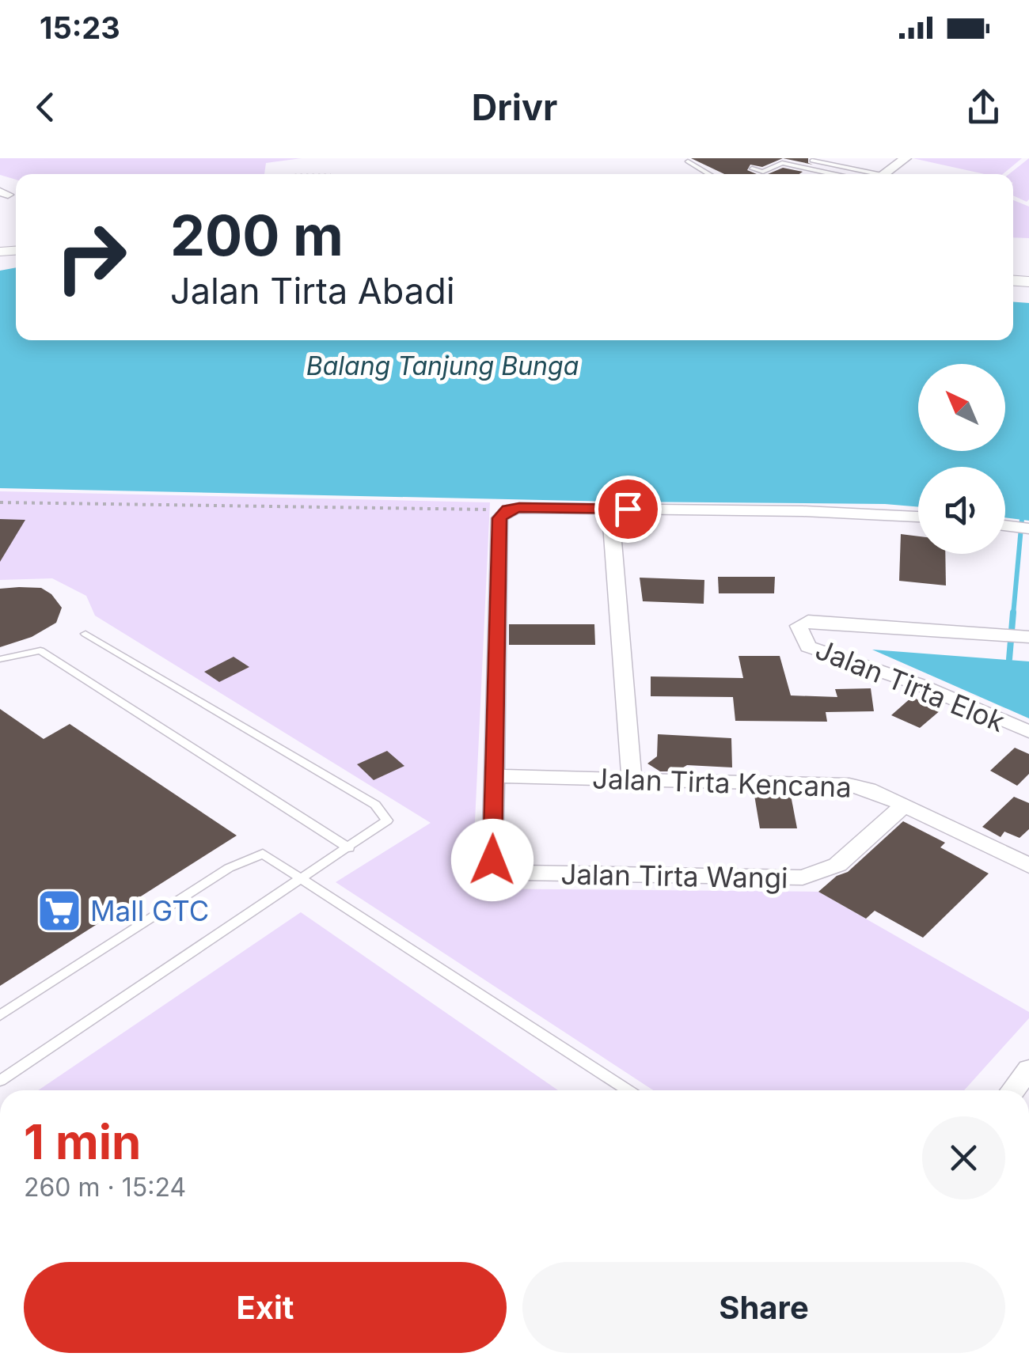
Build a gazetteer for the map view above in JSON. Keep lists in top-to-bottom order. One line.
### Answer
{"streets":{"street":["Jalan Tirta Elok","Jalan Tirta Kencana","Jalan Tirta Wangi"]},"crossings":[["Jalan Tirta Kencana","Jalan Tirta Wangi"]],"water":["Balang Tanjung Bunga"],"places":{"supermarket":["Mall GTC"]},"north":"top left","page":{"status":"15:23","header":"Drivr","turn":["200 m","Jalan Tirta Abadi"],"heading":["1 min","260 m · 15:24"],"buttons":["Exit","Share"]}}
